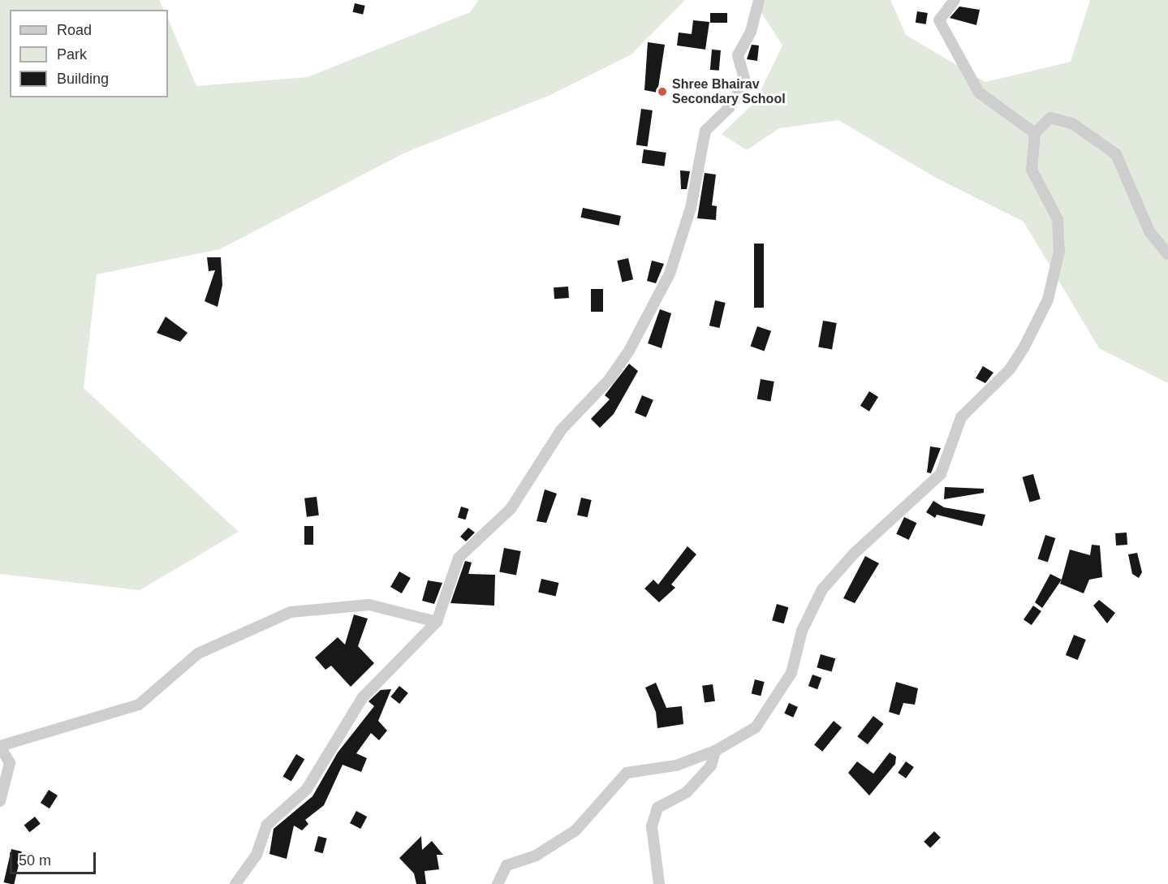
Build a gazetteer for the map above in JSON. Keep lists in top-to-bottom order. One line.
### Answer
{"places":["Shree Bhairav Secondary School"],"legend":["Road","Park","Building"],"scale_bar":"50 m"}
